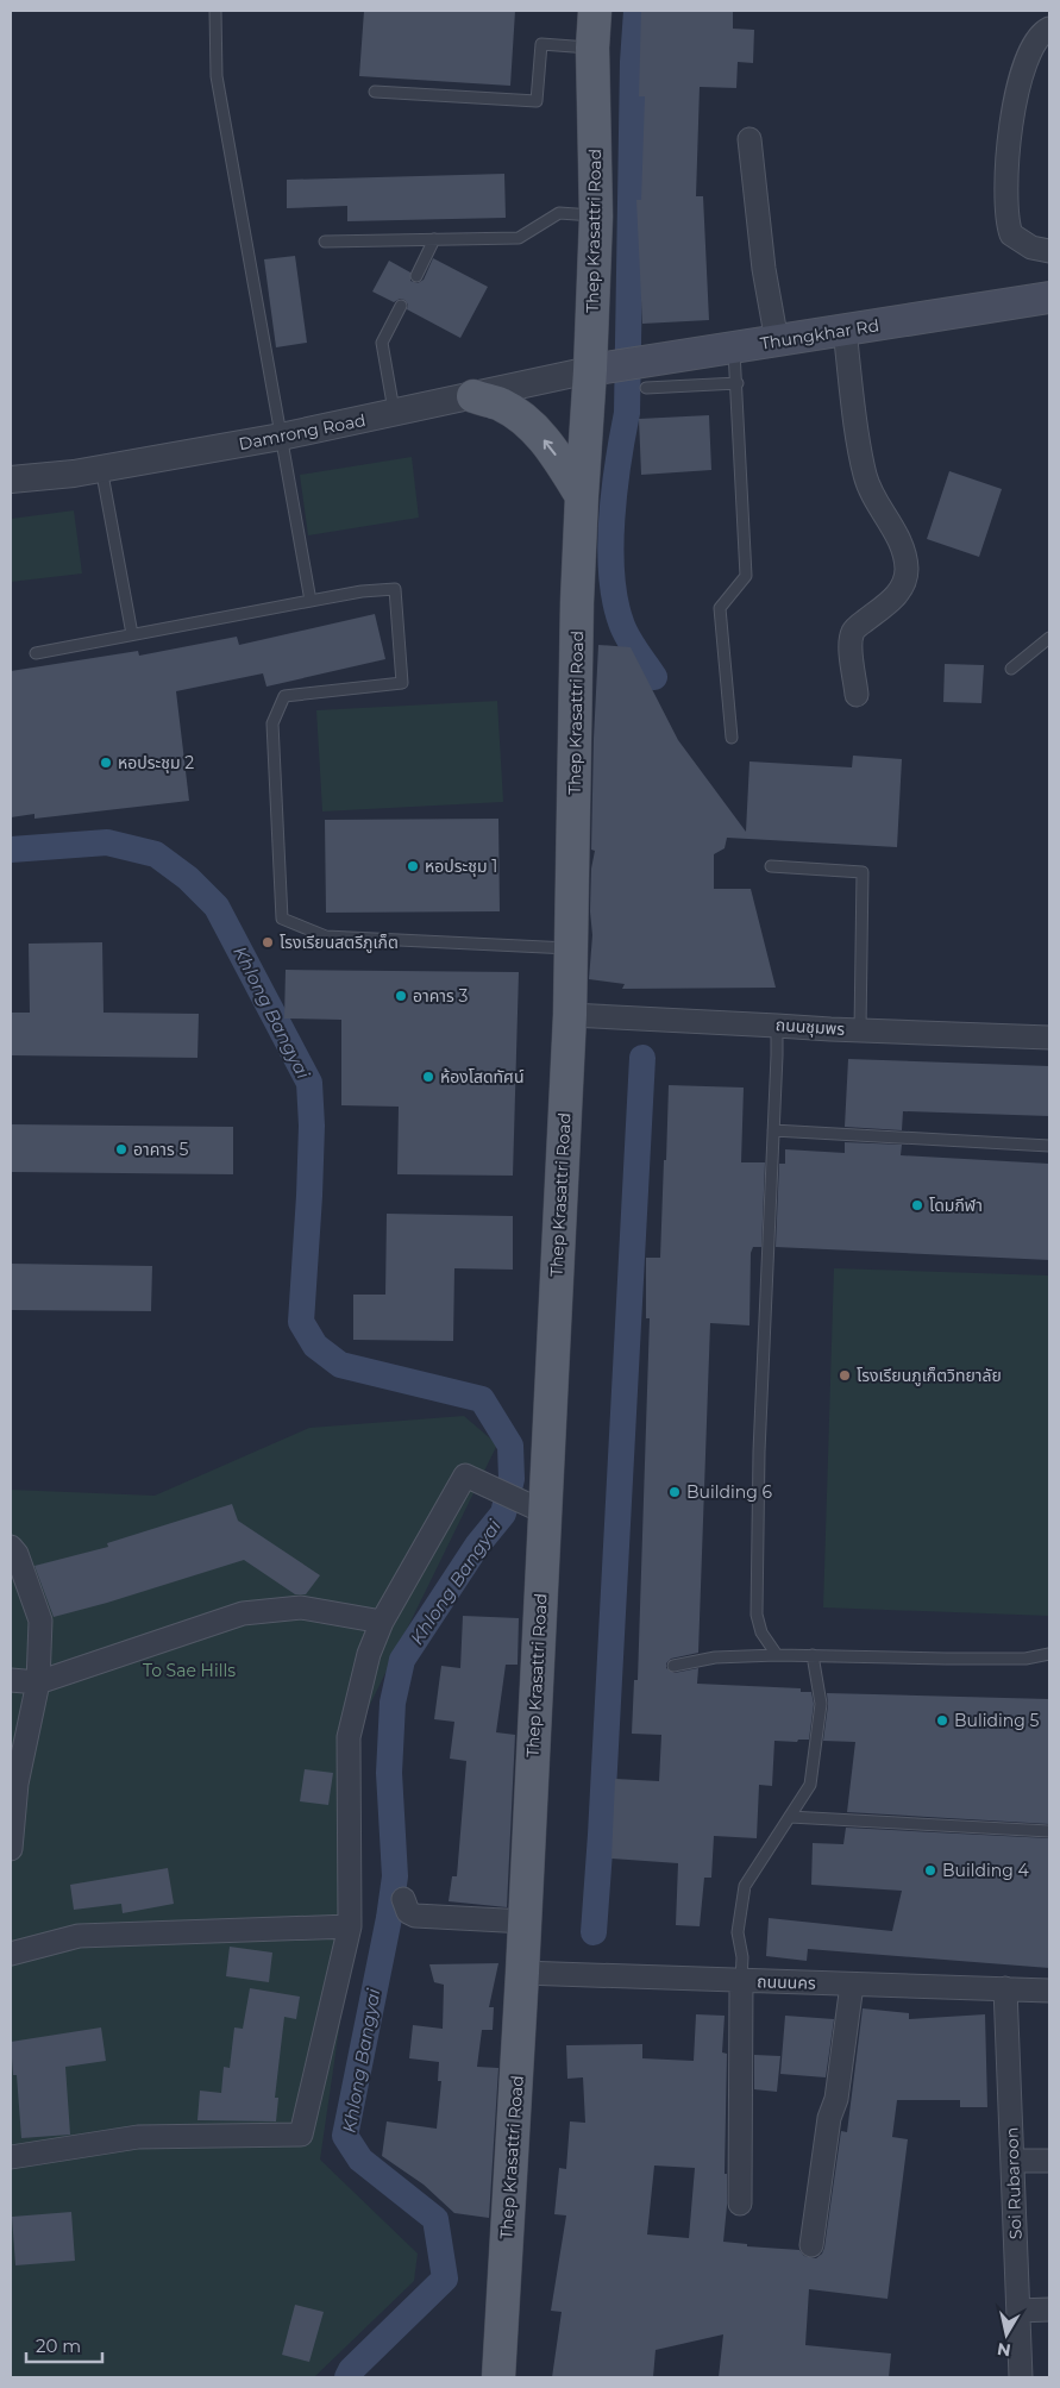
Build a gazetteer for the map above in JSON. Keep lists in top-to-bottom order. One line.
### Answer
{"streets":{"main road":["Thep Krasattri Road","Thungkhar Rd"],"street":["Damrong Road","ถนนชุมพร","ถนนนคร","Soi Rubaroon"]},"crossings":[["Thep Krasattri Road","Thungkhar Rd"],["Thep Krasattri Road","Damrong Road"],["Thep Krasattri Road","ถนนชุมพร"],["Thep Krasattri Road","ถนนนคร"],["Thungkhar Rd","Damrong Road"],["ถนนนคร","Soi Rubaroon"]],"water":["Khlong Bangyai"],"parks":["To Sae Hills"],"places":["หอประชุม 2","หอประชุม 1","โรงเรียนสตรีภูเก็ต","อาคาร 3","ห้องโสดทัศน์","อาคาร 5","โดมกีฬา","โรงเรียนภูเก็ตวิทยาลัย","Building 6","Buliding 5","Building 4"],"scale_bar":"20 m","north":"bottom"}
